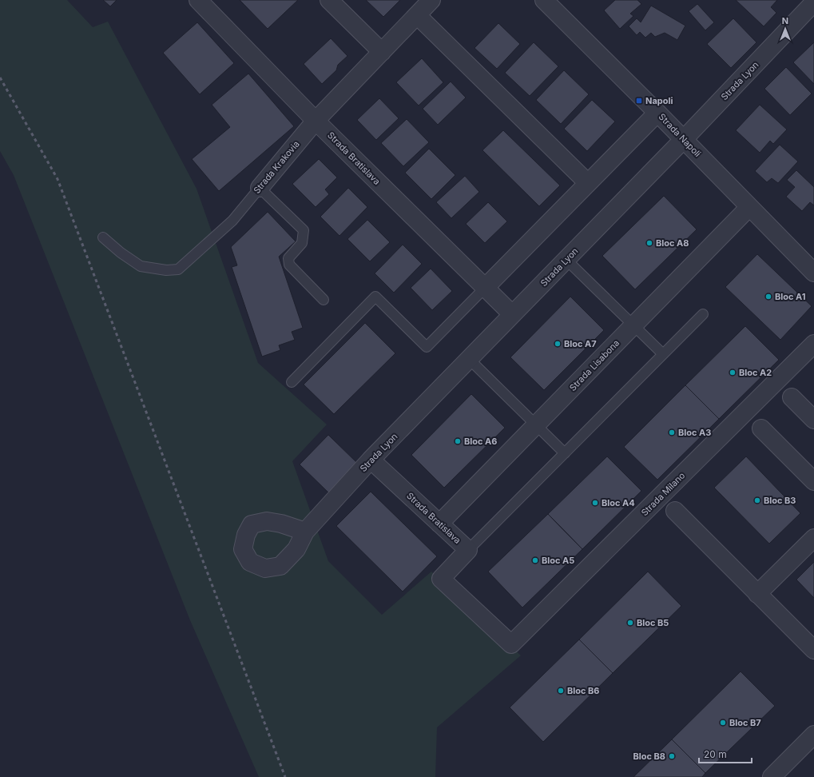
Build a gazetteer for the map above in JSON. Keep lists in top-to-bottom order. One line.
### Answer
{"streets":{"street":["Strada Lyon","Strada Napoli","Strada Bratislava","Strada Krakovia","Strada Lisabona","Strada Milano"]},"crossings":[["Strada Lyon","Strada Napoli"],["Strada Lyon","Strada Bratislava"],["Strada Napoli","Strada Lisabona"],["Strada Bratislava","Strada Krakovia"],["Strada Bratislava","Strada Lisabona"],["Strada Bratislava","Strada Milano"]],"places":{"transit":["Napoli"],"other":["Bloc A8","Bloc A1","Bloc A7","Bloc A2","Bloc A3","Bloc A6","Bloc B3","Bloc A4","Bloc A5","Bloc B5","Bloc B6","Bloc B7","Bloc B8"]},"scale_bar":"20 m","north":"top"}
